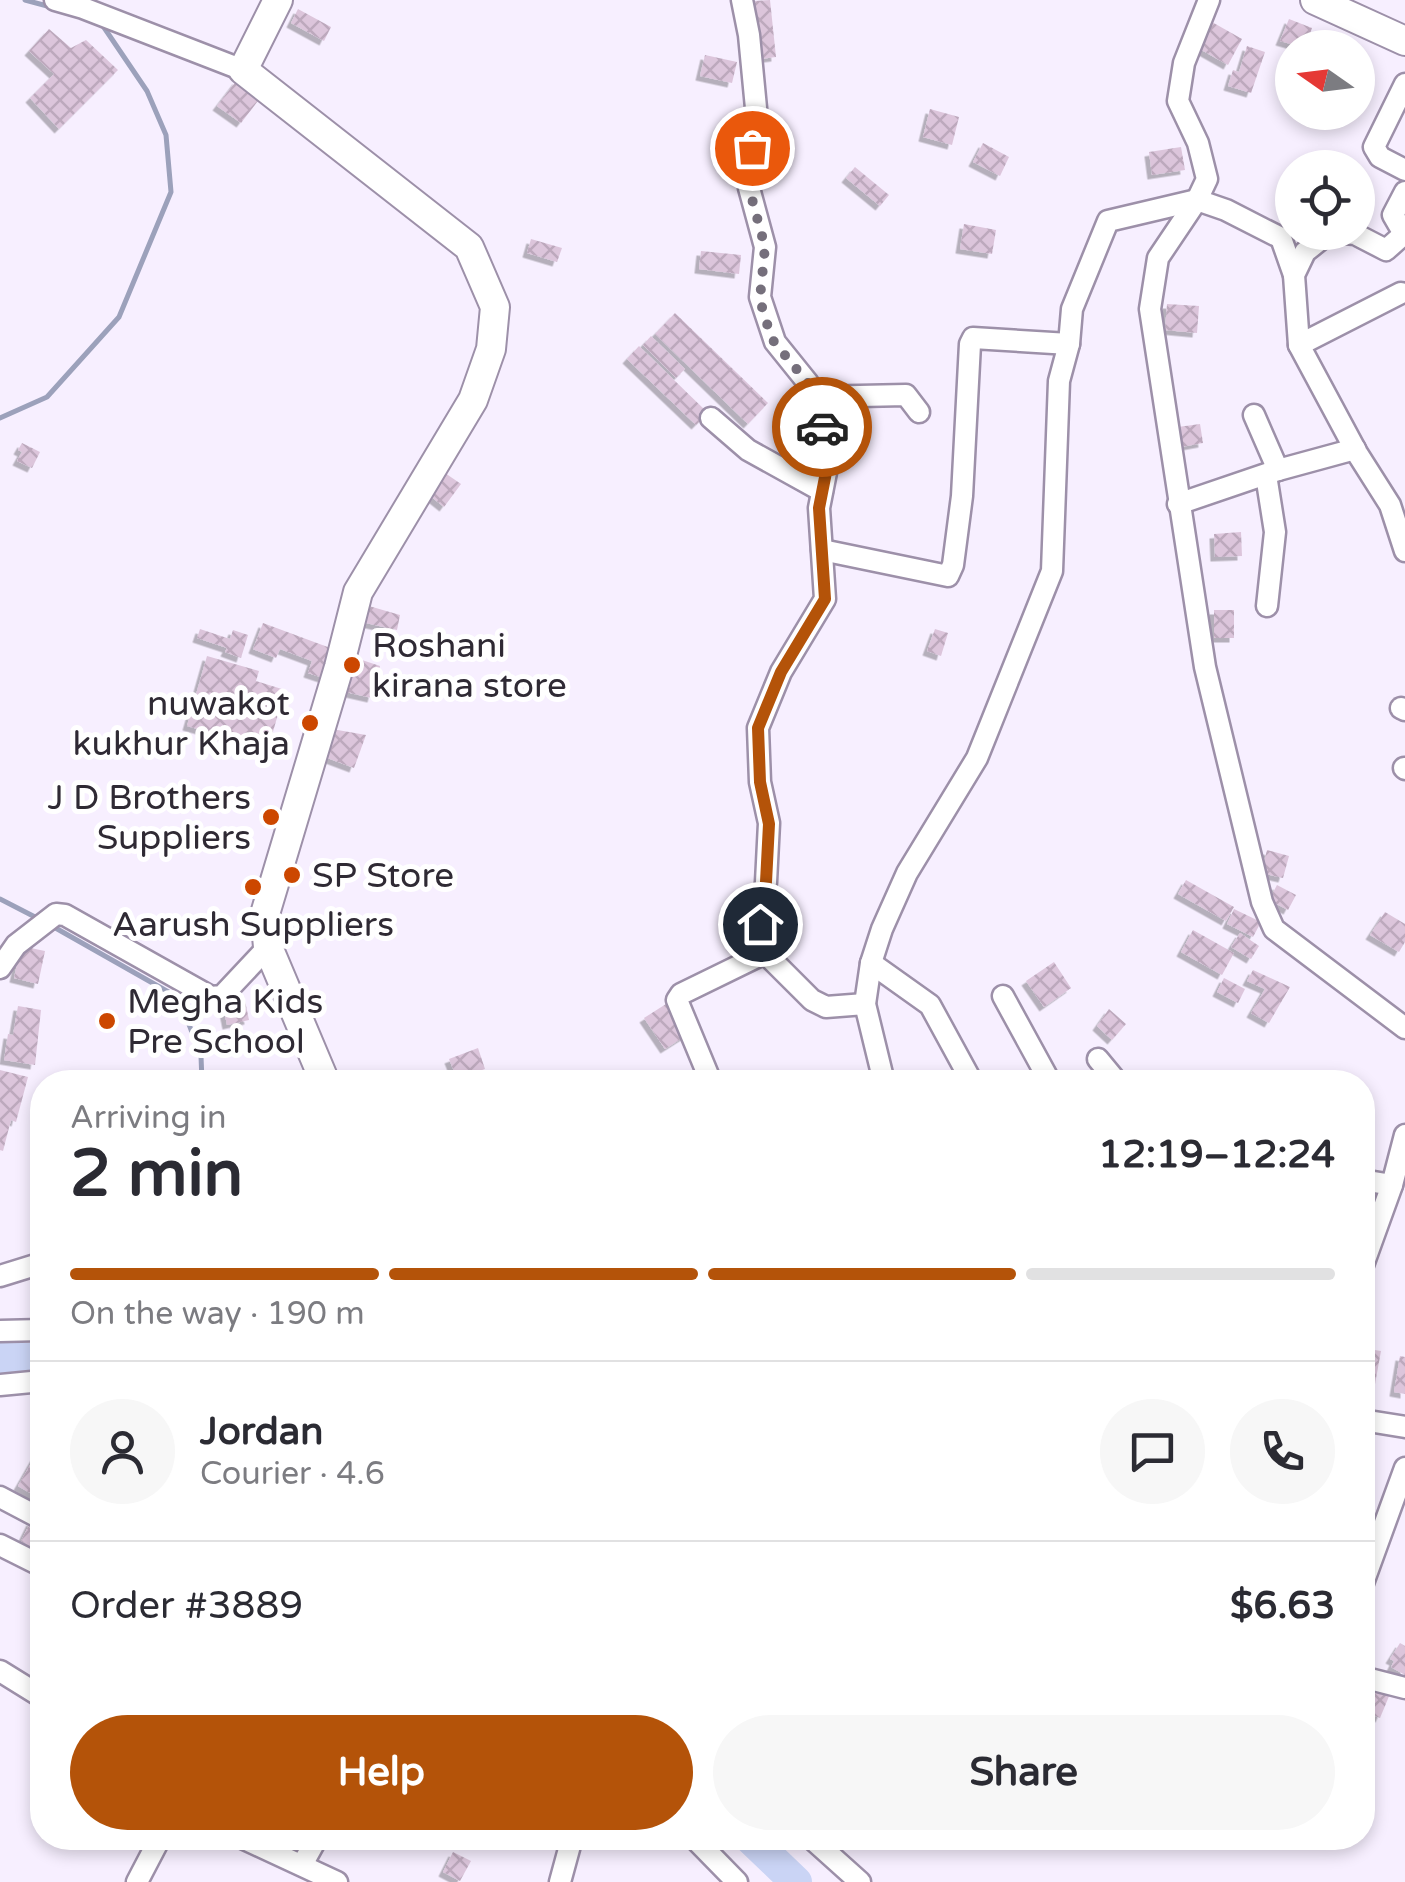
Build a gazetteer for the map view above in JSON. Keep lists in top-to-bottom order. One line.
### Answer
{"places":["Roshani kirana store","nuwakot kukhur Khaja","J D Brothers Suppliers","SP Store","Aarush Suppliers","Megha Kids Pre School"],"north":"left","page":{"heading":["2 min","Arriving in","12:19–12:24"],"panel":["Jordan","Courier · 4.6","Order #3889","$6.63"],"bar":"On the way · 190 m","buttons":["Help","Share"]}}
